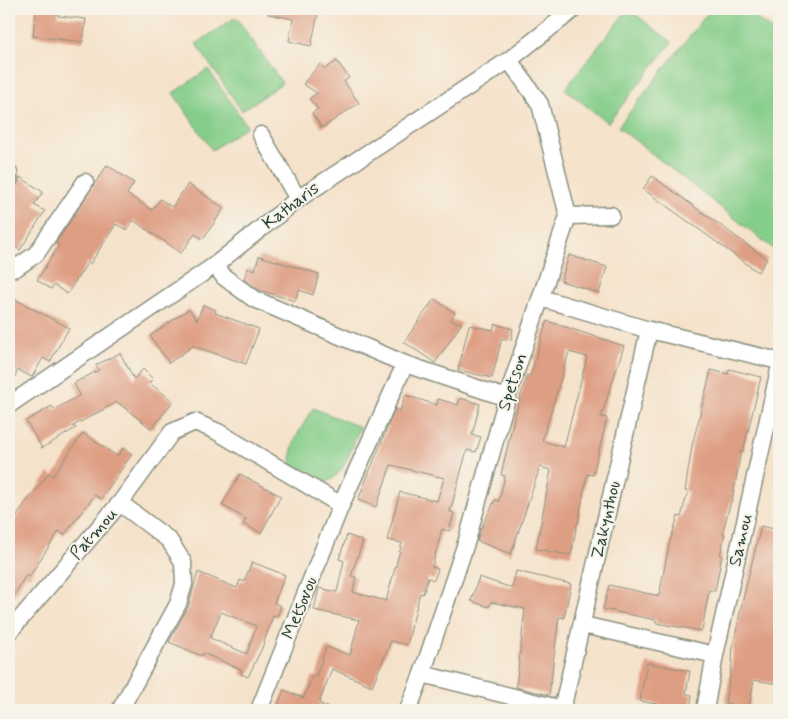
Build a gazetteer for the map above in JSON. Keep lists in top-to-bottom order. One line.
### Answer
{"streets":{"street":["Katharis","Spetson","Zakynthou","Patmou","Samou","Metsovou"]},"crossings":[["Patmou","Metsovou"]]}
